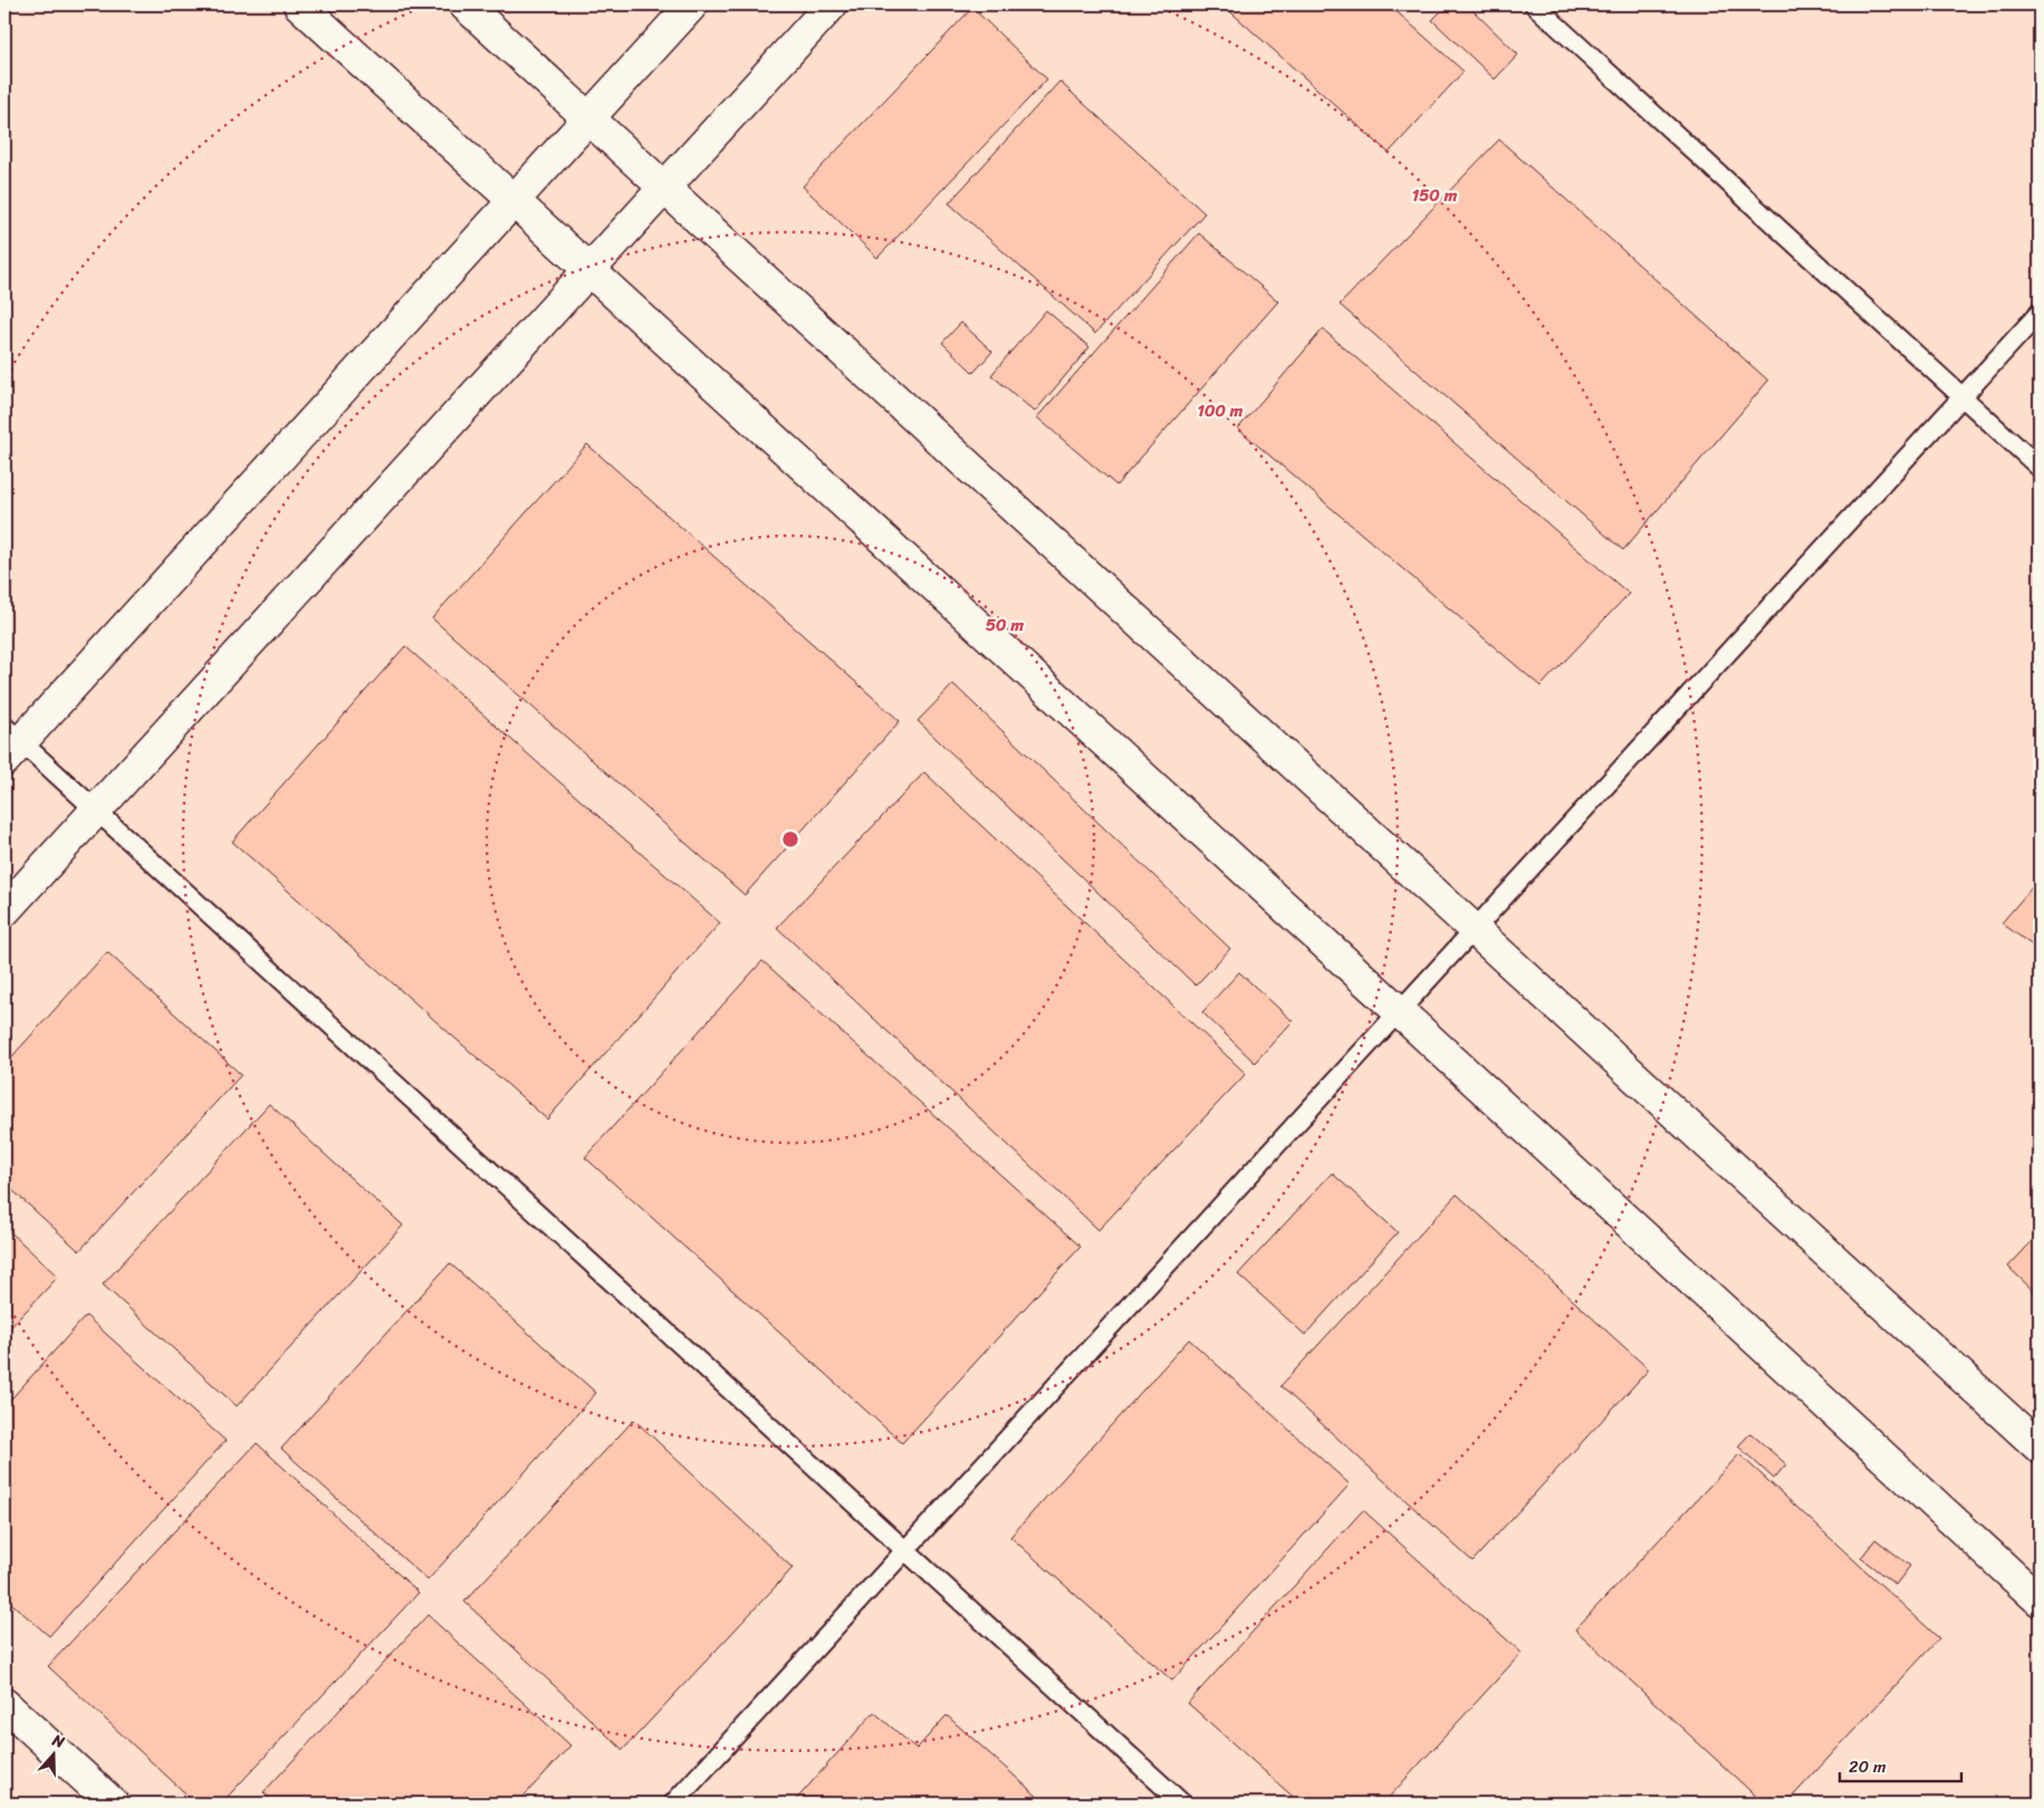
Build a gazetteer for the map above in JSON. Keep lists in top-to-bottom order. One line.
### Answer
{"scale_bar":"20 m","north":"top","rings":["150 m","100 m","50 m"]}
